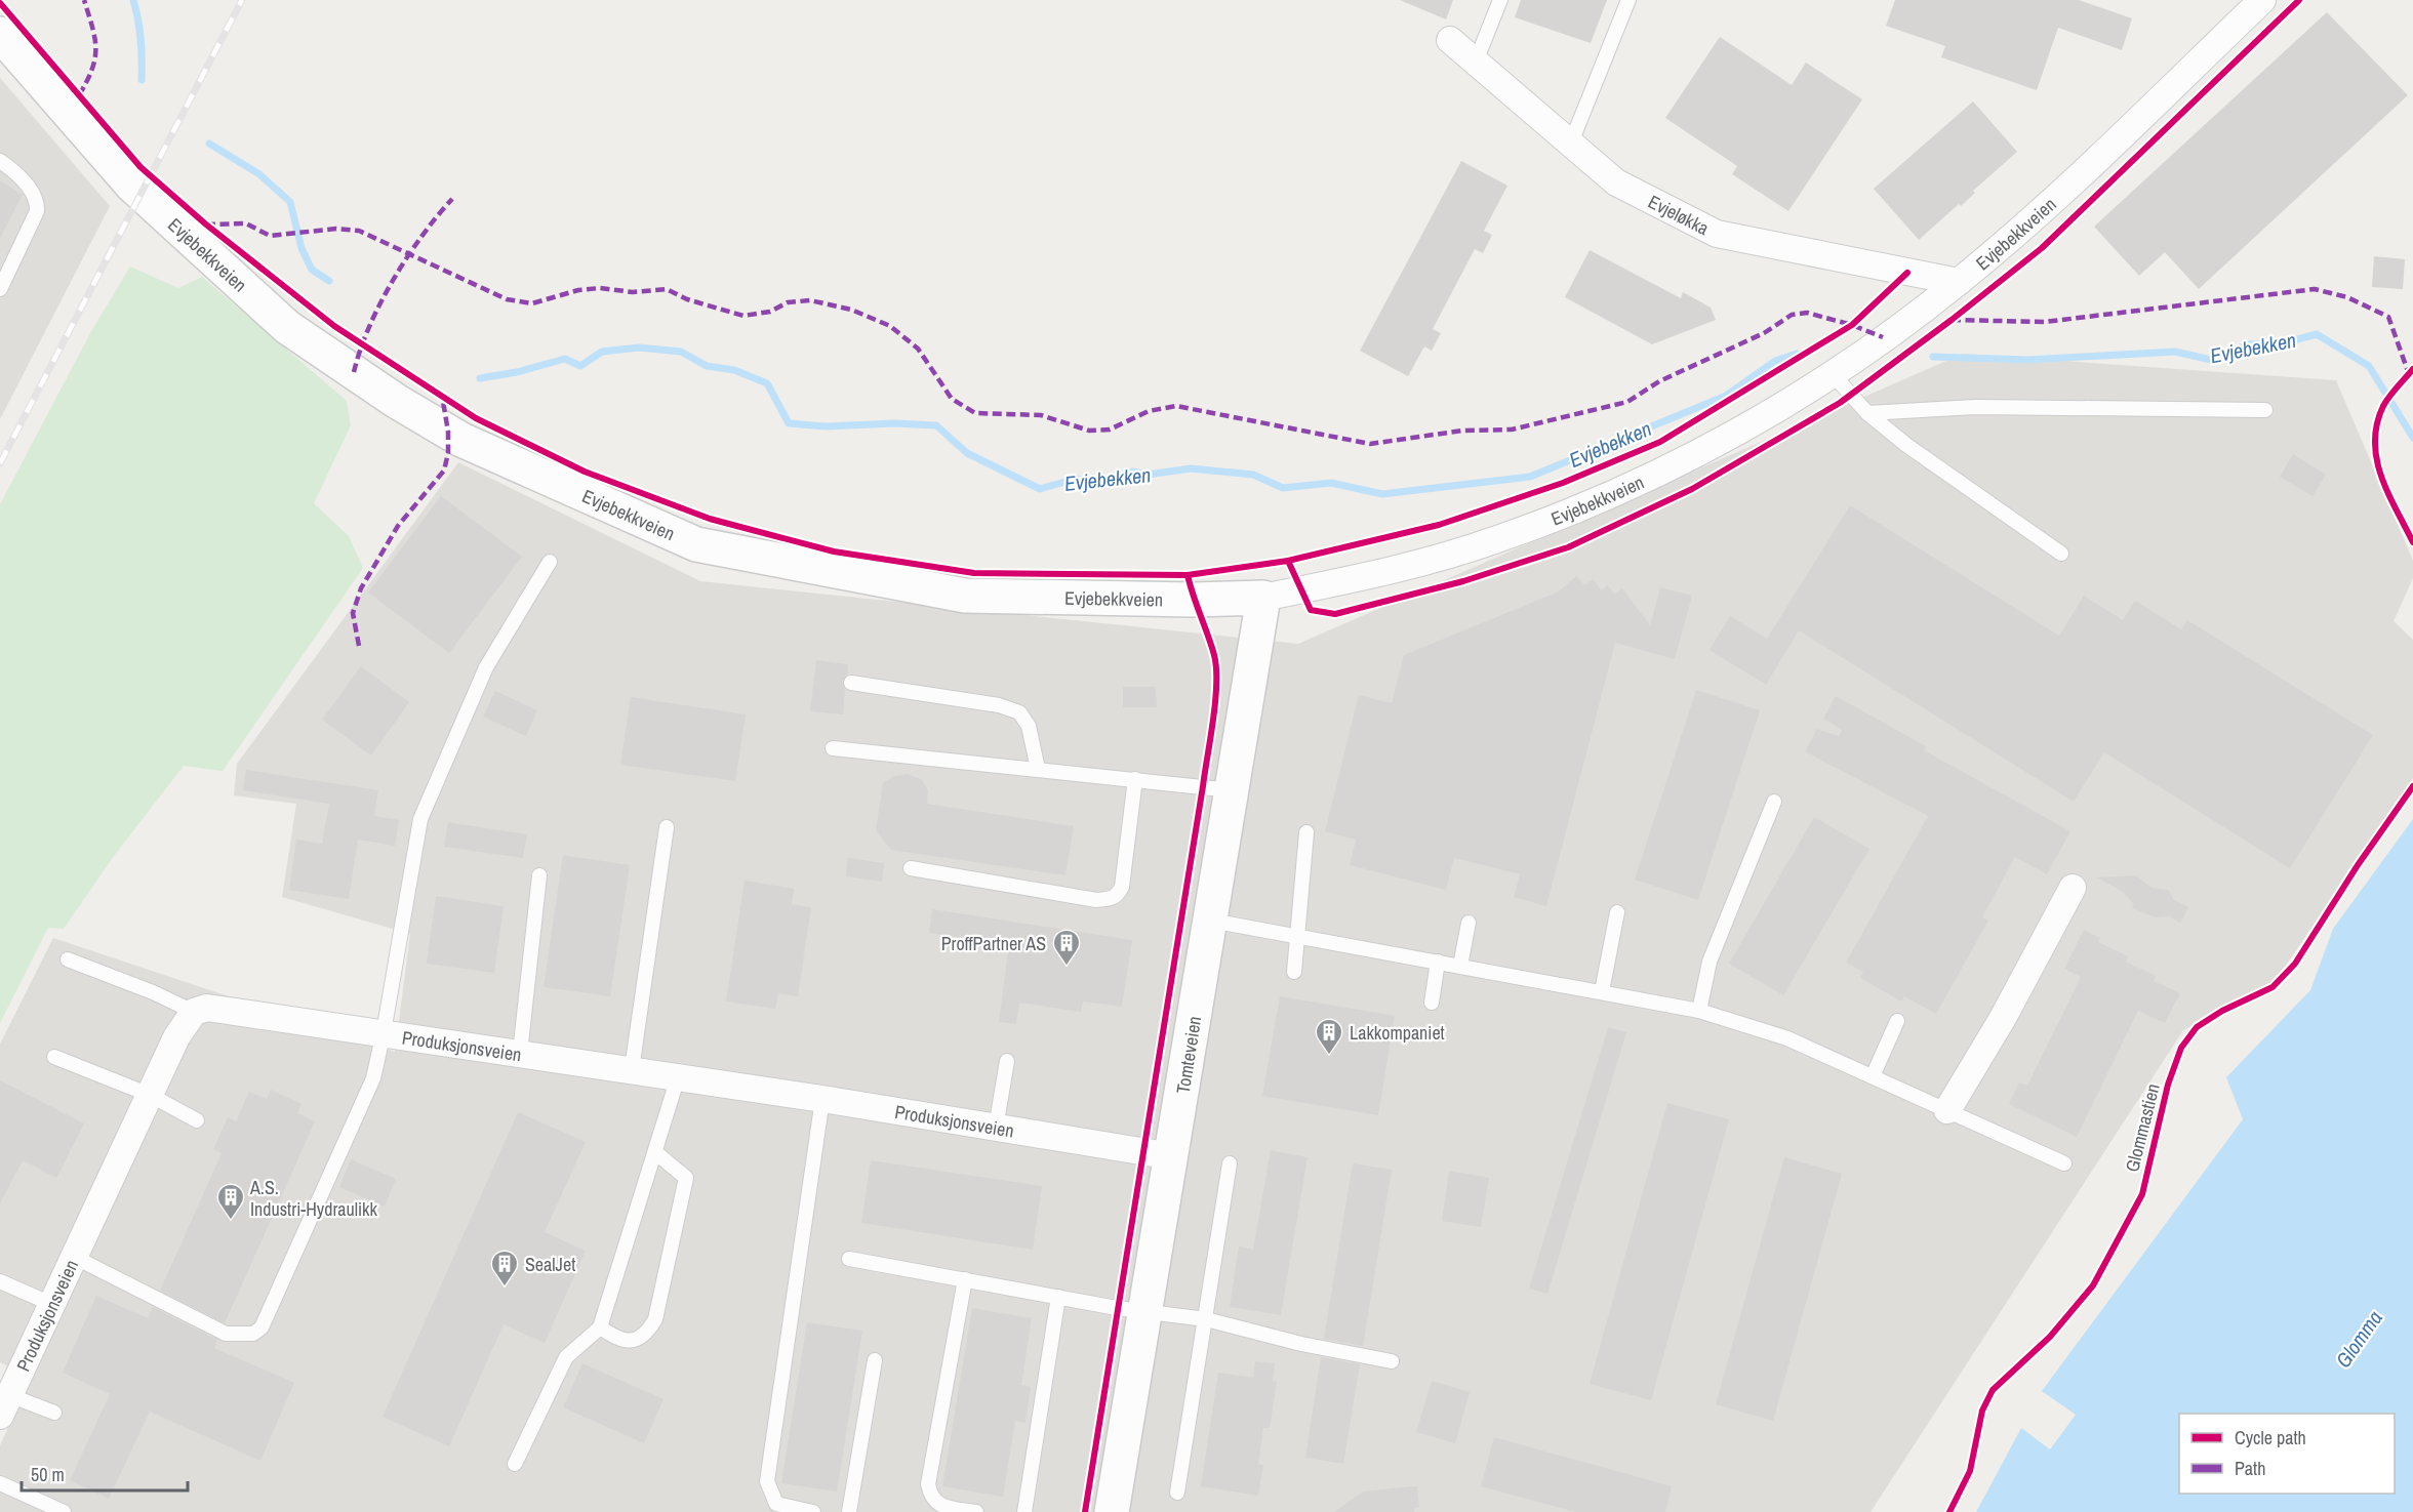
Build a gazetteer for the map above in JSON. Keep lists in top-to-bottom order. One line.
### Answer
{"streets":{"street":["Evjeløkka","Evjebekkveien","Produksjonsveien","Tomteveien"],"cycle path":["Glommastien"]},"crossings":[["Evjeløkka","Evjebekkveien"],["Evjebekkveien","Tomteveien"],["Produksjonsveien","Tomteveien"]],"water":["Evjebekken","Glomma"],"places":{"building":["ProffPartner AS","Lakkompaniet","A.S. Industri-Hydraulikk","SealJet"]},"legend":["Cycle path","Path"],"scale_bar":"50 m"}
